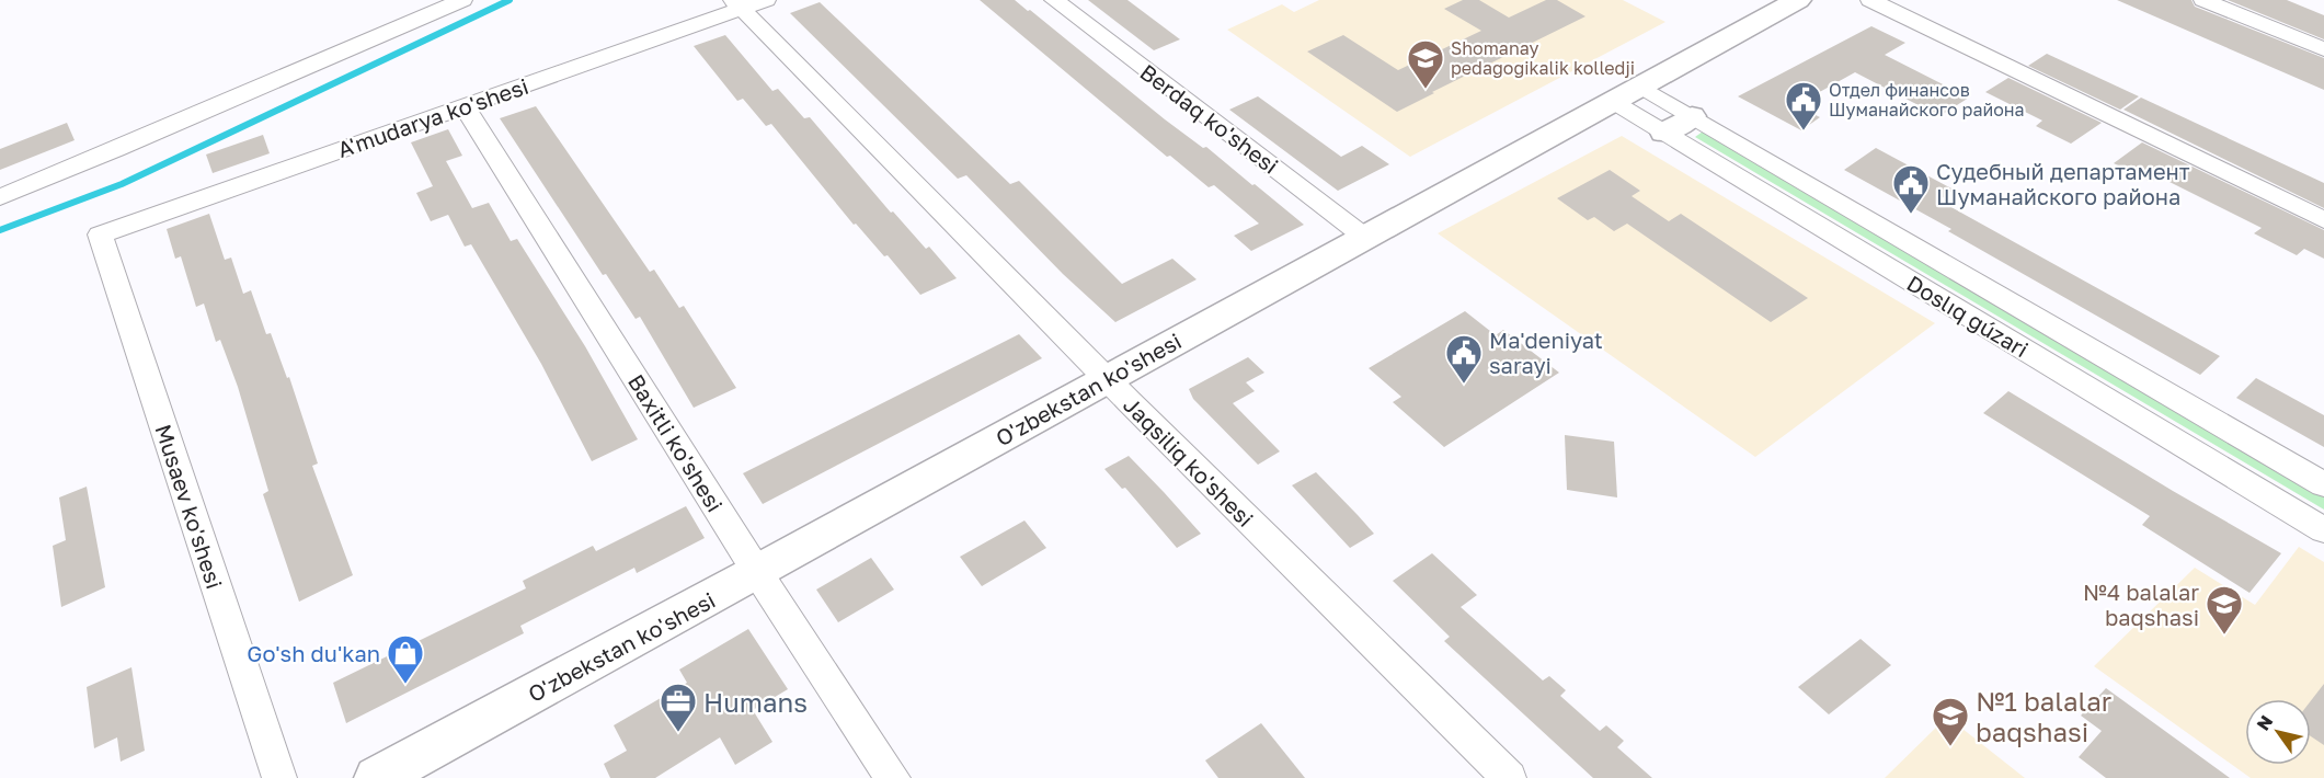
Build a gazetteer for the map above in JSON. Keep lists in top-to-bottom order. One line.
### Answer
{"streets":{"main road":["O'zbekstan ko'shesi"],"street":["A'mudarya ko'shesi","Berdaq ko'shesi","Doslıq gúzari","Baxitli ko'shesi","Jaqsiliq ko'shesi","Musaev ko'shesi"]},"crossings":[["A'mudarya ko'shesi","Baxitli ko'shesi"],["A'mudarya ko'shesi","Jaqsiliq ko'shesi"],["A'mudarya ko'shesi","Musaev ko'shesi"],["Berdaq ko'shesi","O'zbekstan ko'shesi"],["Doslıq gúzari","O'zbekstan ko'shesi"],["O'zbekstan ko'shesi","Baxitli ko'shesi"],["O'zbekstan ko'shesi","Jaqsiliq ko'shesi"]],"places":{"school or university":["Shomanay pedagogikalik kolledji","№4 balalar baqshasi","№1 balalar baqshasi"],"public building":["Отдел финансов Шуманайского района","Судебный департамент Шуманайского района","Ma'deniyat sarayi"],"shop":["Go'sh du'kan"],"office":["Humans"]},"north":"top left"}
